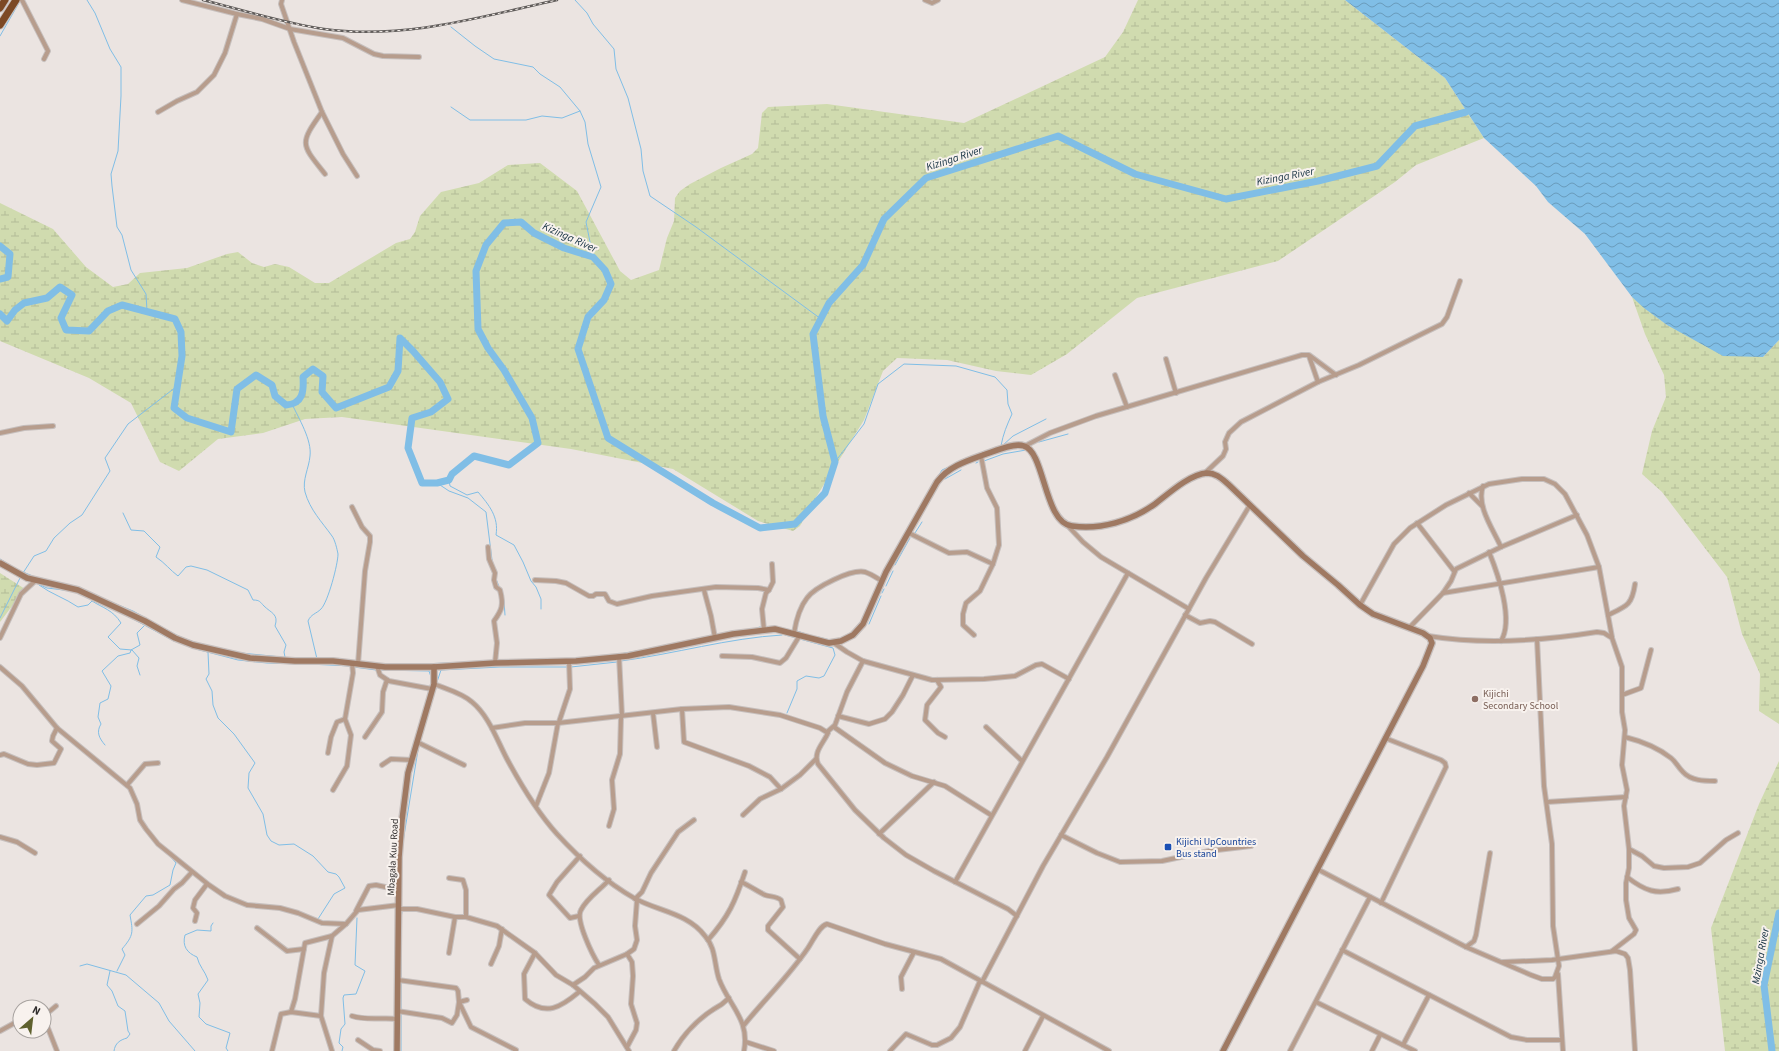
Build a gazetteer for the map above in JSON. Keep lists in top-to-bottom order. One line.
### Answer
{"streets":{"street":["Mbagala Kuu Road"]},"water":["Kizinga River","Mzinga River"],"places":{"other":["Kijichi Secondary School"],"transit":["Kijichi UpCountries Bus stand"]},"north":"top right"}
